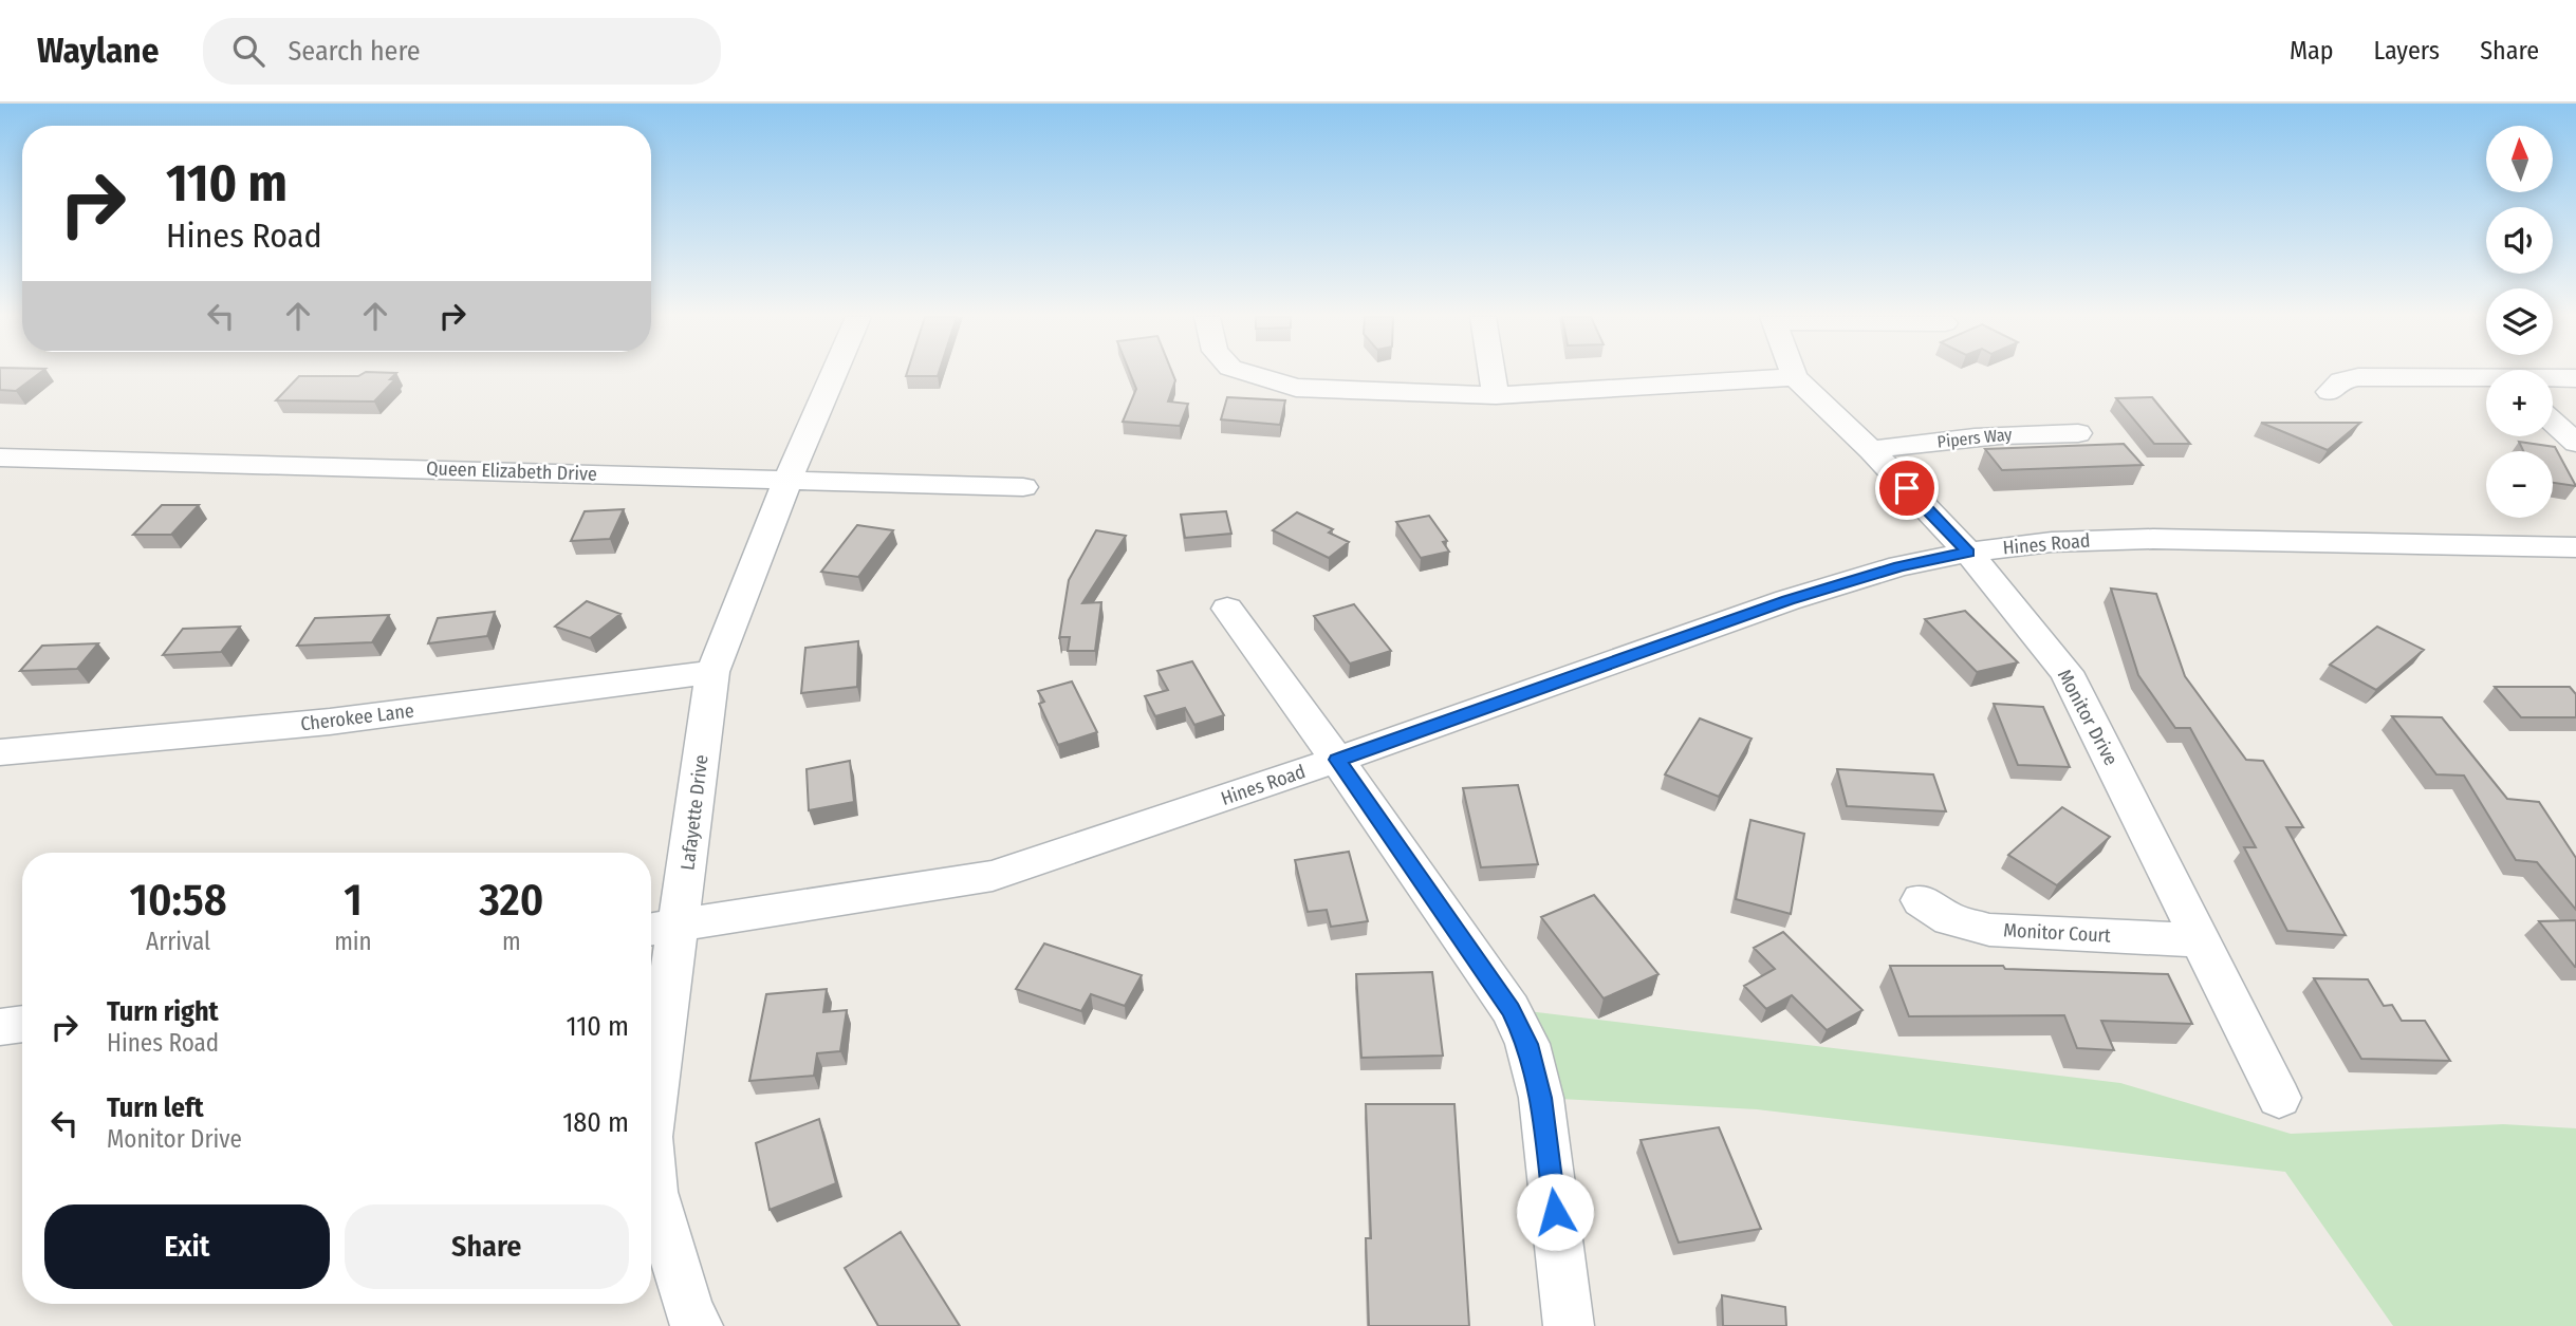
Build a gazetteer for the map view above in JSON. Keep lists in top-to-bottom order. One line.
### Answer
{"streets":{"street":["Pipers Way","Queen Elizabeth Drive","Hines Road","Cherokee Lane","Monitor Drive","Lafayette Drive","Monitor Court"]},"crossings":[["Pipers Way","Monitor Drive"],["Queen Elizabeth Drive","Lafayette Drive"],["Hines Road","Monitor Drive"],["Hines Road","Lafayette Drive"],["Cherokee Lane","Lafayette Drive"],["Monitor Drive","Monitor Court"]],"north":"top","page":{"header":"Waylane","search":"Search here","nav":["Map","Layers","Share"],"map_buttons":["+","−"],"turn":["110 m","Hines Road"],"eta":["10:58","Arrival","1","min","320","m"],"list":[{"name":"Turn right","note":"Hines Road","value":"110 m"},{"name":"Turn left","note":"Monitor Drive","value":"180 m"}],"buttons":["Exit","Share"]}}
